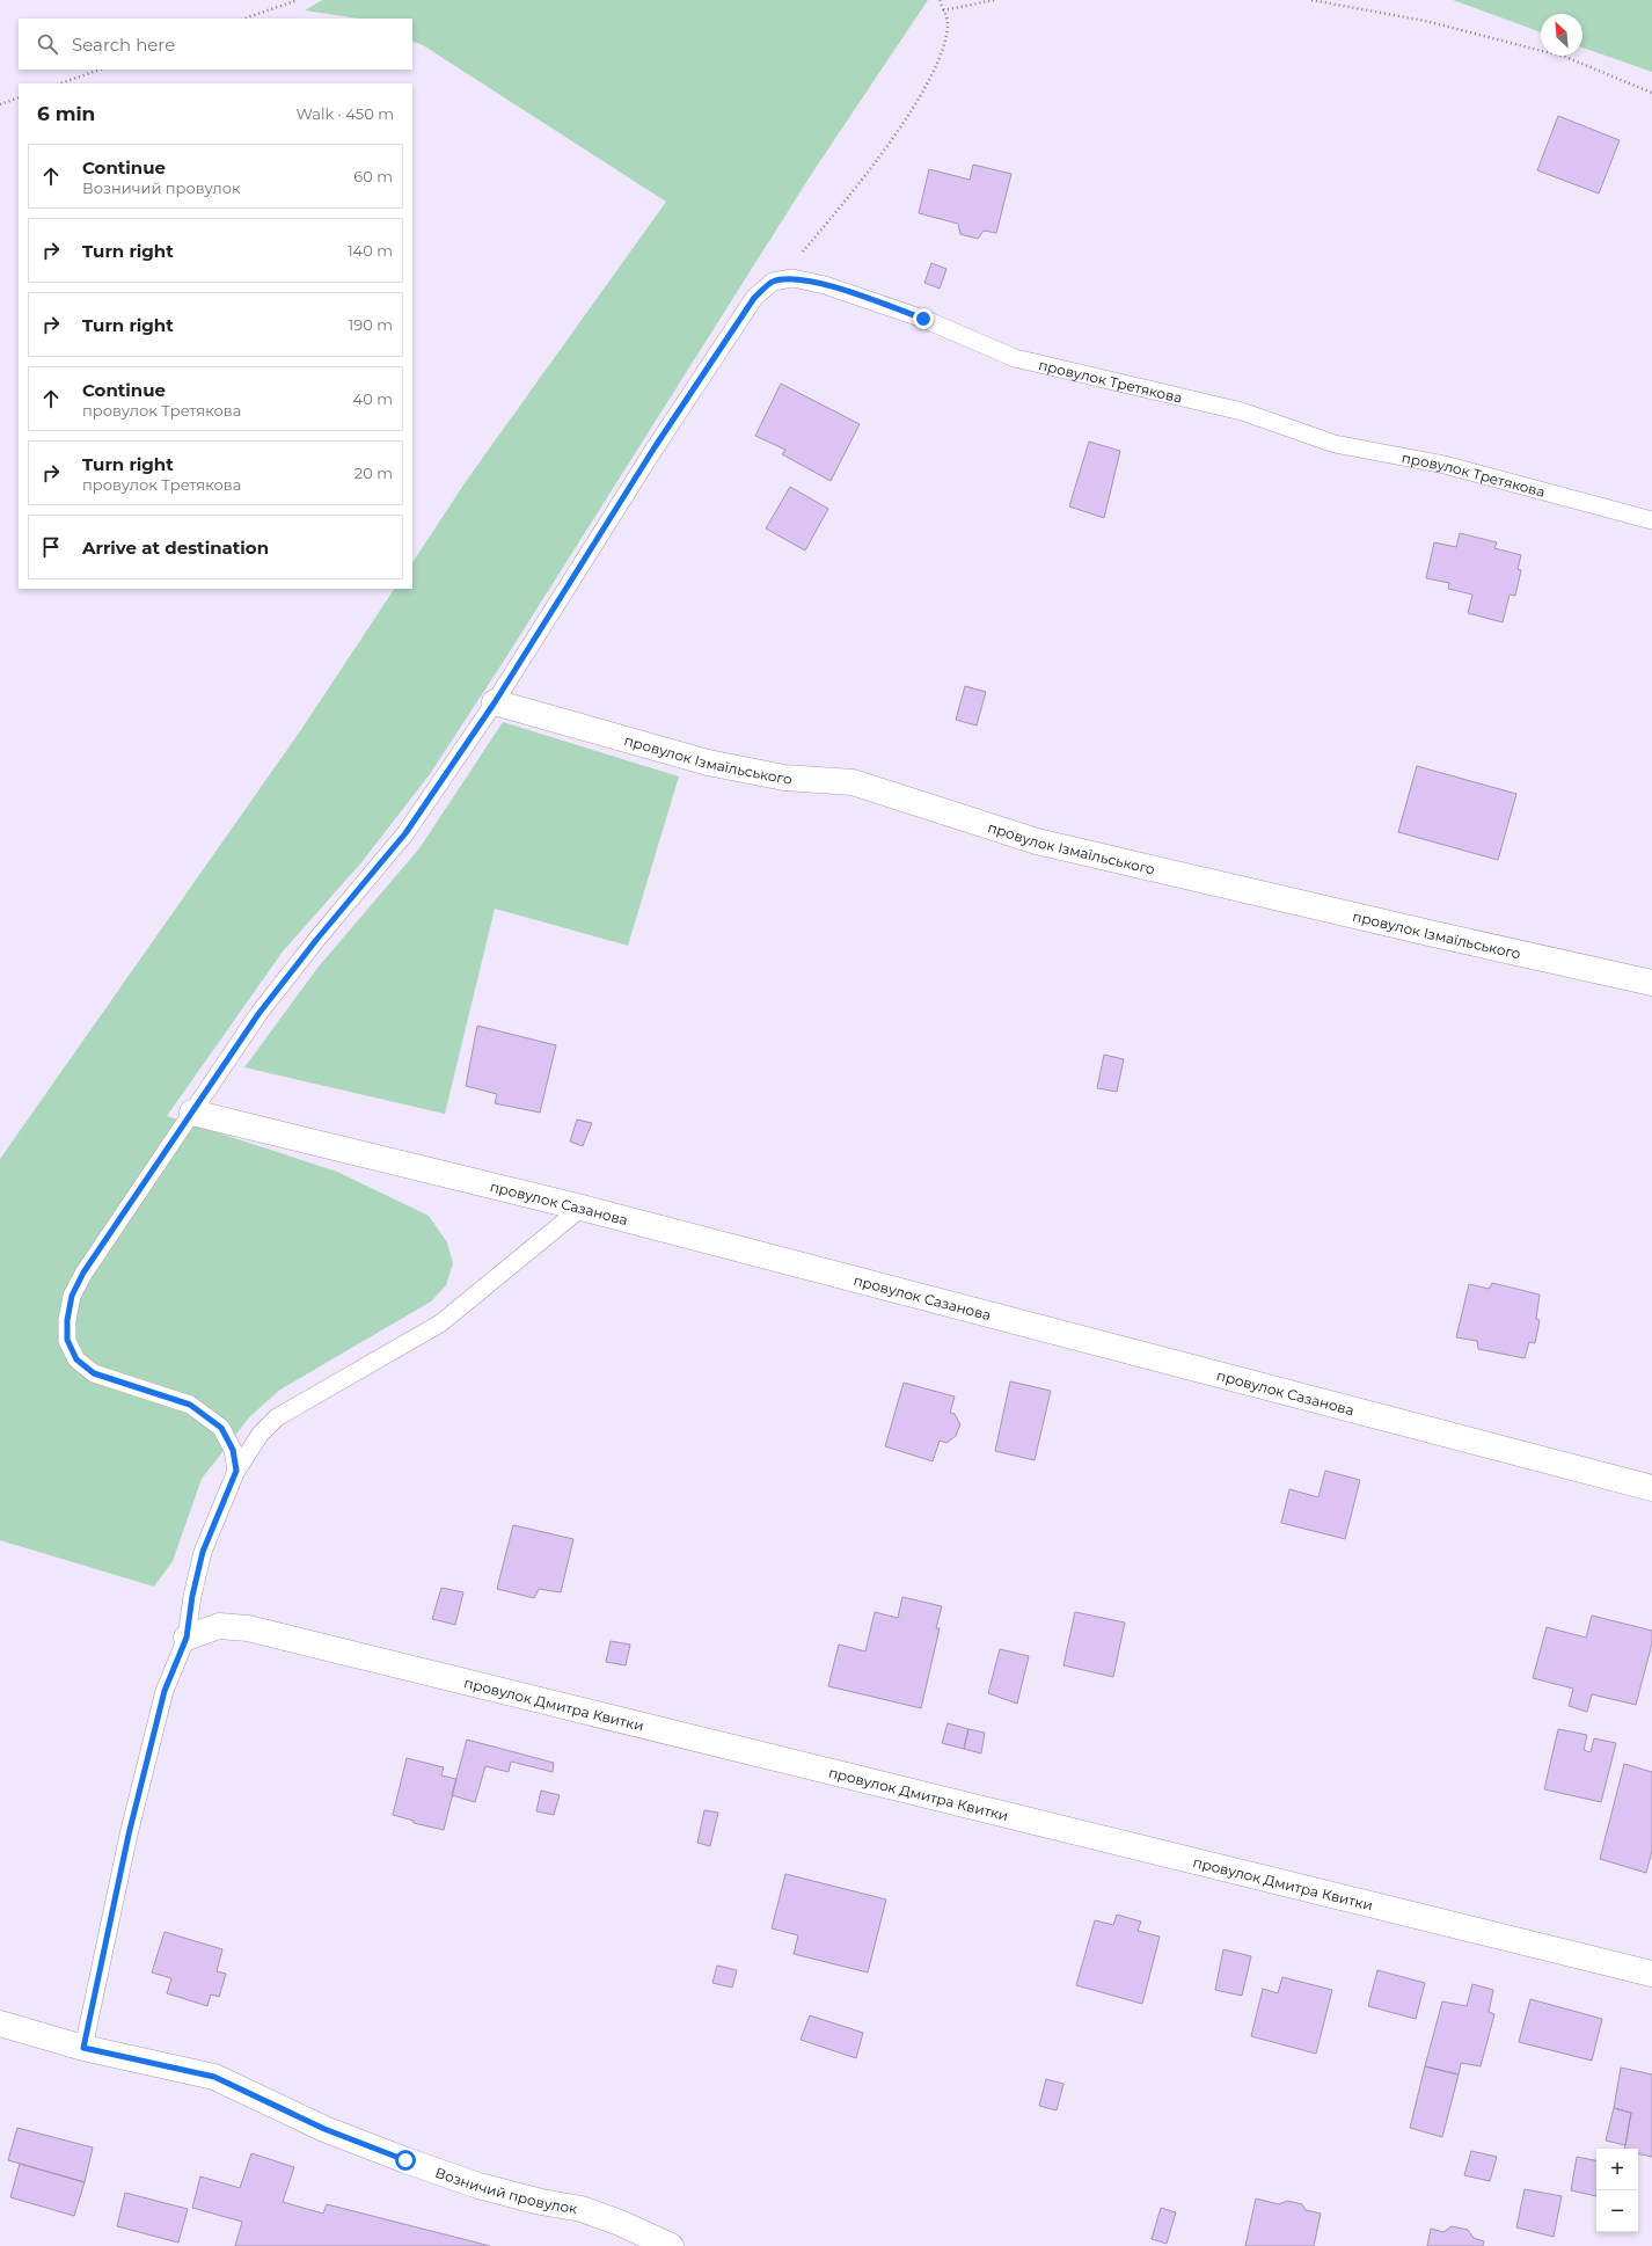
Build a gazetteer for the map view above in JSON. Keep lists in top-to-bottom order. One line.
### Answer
{"streets":{"street":["провулок Ізмаїльського","провулок Сазанова","провулок Дмитра Квитки","Возничий провулок"],"lane":["провулок Третякова"]},"north":"top left","page":{"search":"Search here","heading":["6 min","Walk · 450 m"],"list":[["Continue","Возничий провулок","60 m"],["Turn right","140 m"],["Turn right","190 m"],["Continue","провулок Третякова","40 m"],["Turn right","провулок Третякова","20 m"],"Arrive at destination"],"map_buttons":["+","−"]}}
